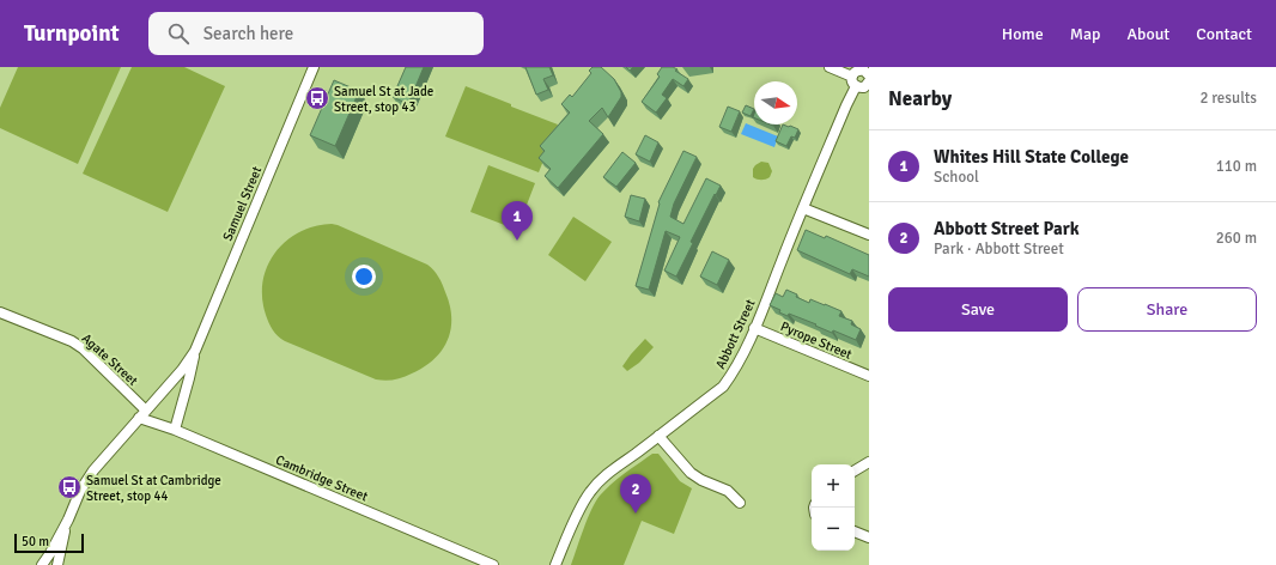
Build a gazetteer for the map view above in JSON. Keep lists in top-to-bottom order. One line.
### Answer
{"streets":{"street":["Samuel Street","Abbott Street","Pyrope Street","Agate Street","Cambridge Street"]},"crossings":[["Samuel Street","Agate Street"],["Samuel Street","Cambridge Street"],["Abbott Street","Pyrope Street"],["Agate Street","Cambridge Street"]],"places":{"bus stop":["Samuel St at Jade Street, stop 43","Samuel St at Cambridge Street, stop 44"]},"scale_bar":"50 m","north":"right","page":{"header":"Turnpoint","search":"Search here","nav":["Home","Map","About","Contact"],"heading":["Nearby","2 results"],"list":[{"mark":"1","name":"Whites Hill State College","note":"School","value":"110 m"},{"mark":"2","name":"Abbott Street Park","note":"Park · Abbott Street","value":"260 m"}],"pins":["1","2"],"buttons":["Save","Share"],"map_buttons":["+","−"],"scale":"50 m"}}
